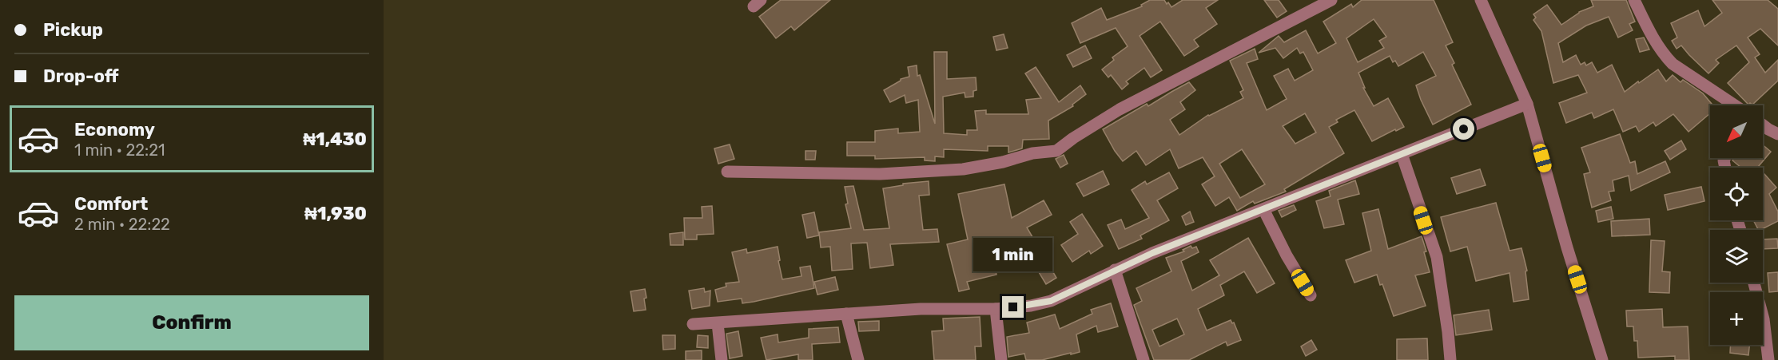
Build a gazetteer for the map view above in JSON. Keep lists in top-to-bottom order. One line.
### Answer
{"north":"bottom left","page":{"banner":["Pickup","Drop-off"],"list":[{"name":"Economy","note":"1 min · 22:21","value":"₦1,430"},{"name":"Comfort","note":"2 min · 22:22","value":"₦1,930"}],"map_buttons":"+","bubble":"1 min","buttons":"Confirm"}}
